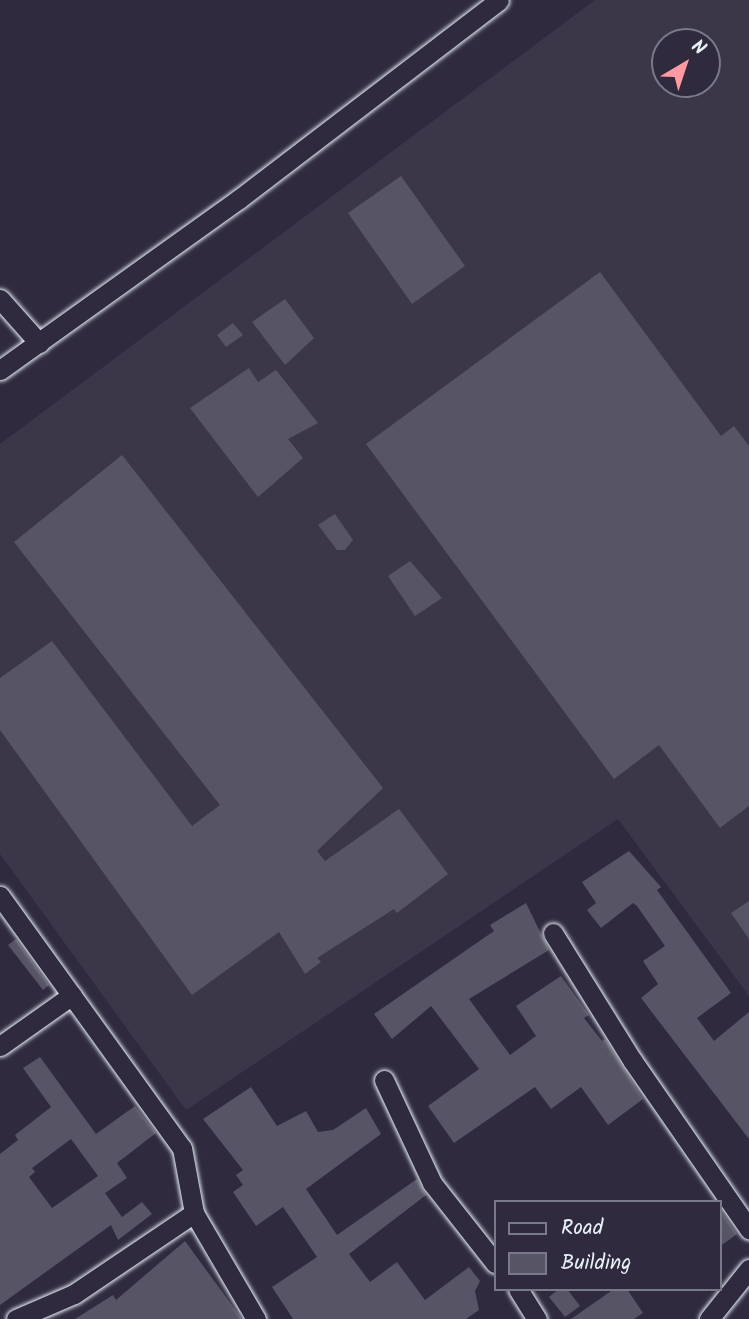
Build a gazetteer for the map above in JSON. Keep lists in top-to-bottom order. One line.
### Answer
{"legend":["Road","Building"],"north":"top right"}
